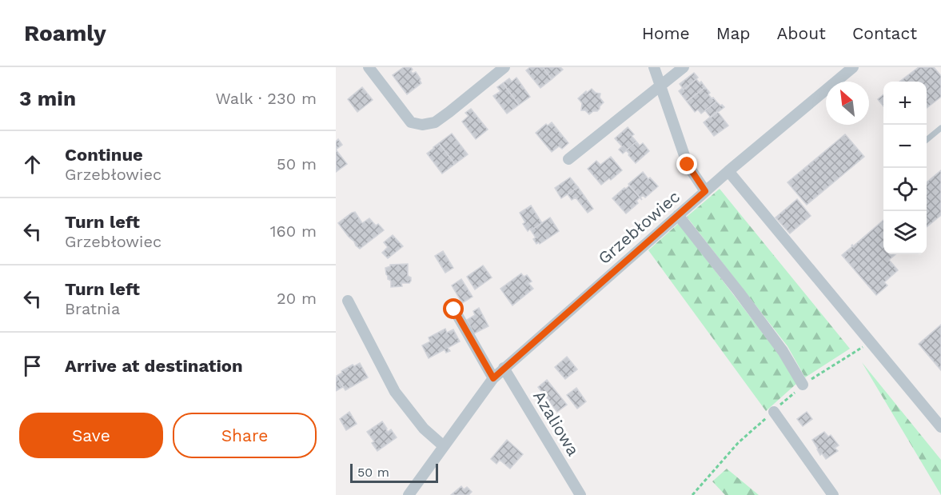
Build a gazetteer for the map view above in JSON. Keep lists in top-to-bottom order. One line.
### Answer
{"streets":{"street":["Grzebłowiec","Azaliowa"]},"crossings":[["Grzebłowiec","Azaliowa"]],"scale_bar":"50 m","north":"top left","page":{"header":"Roamly","nav":["Home","Map","About","Contact"],"heading":["3 min","Walk · 230 m"],"map_buttons":["+","−"],"list":[["Continue","Grzebłowiec","50 m"],["Turn left","Grzebłowiec","160 m"],["Turn left","Bratnia","20 m"],"Arrive at destination"],"buttons":["Save","Share"],"scale":"50 m"}}
